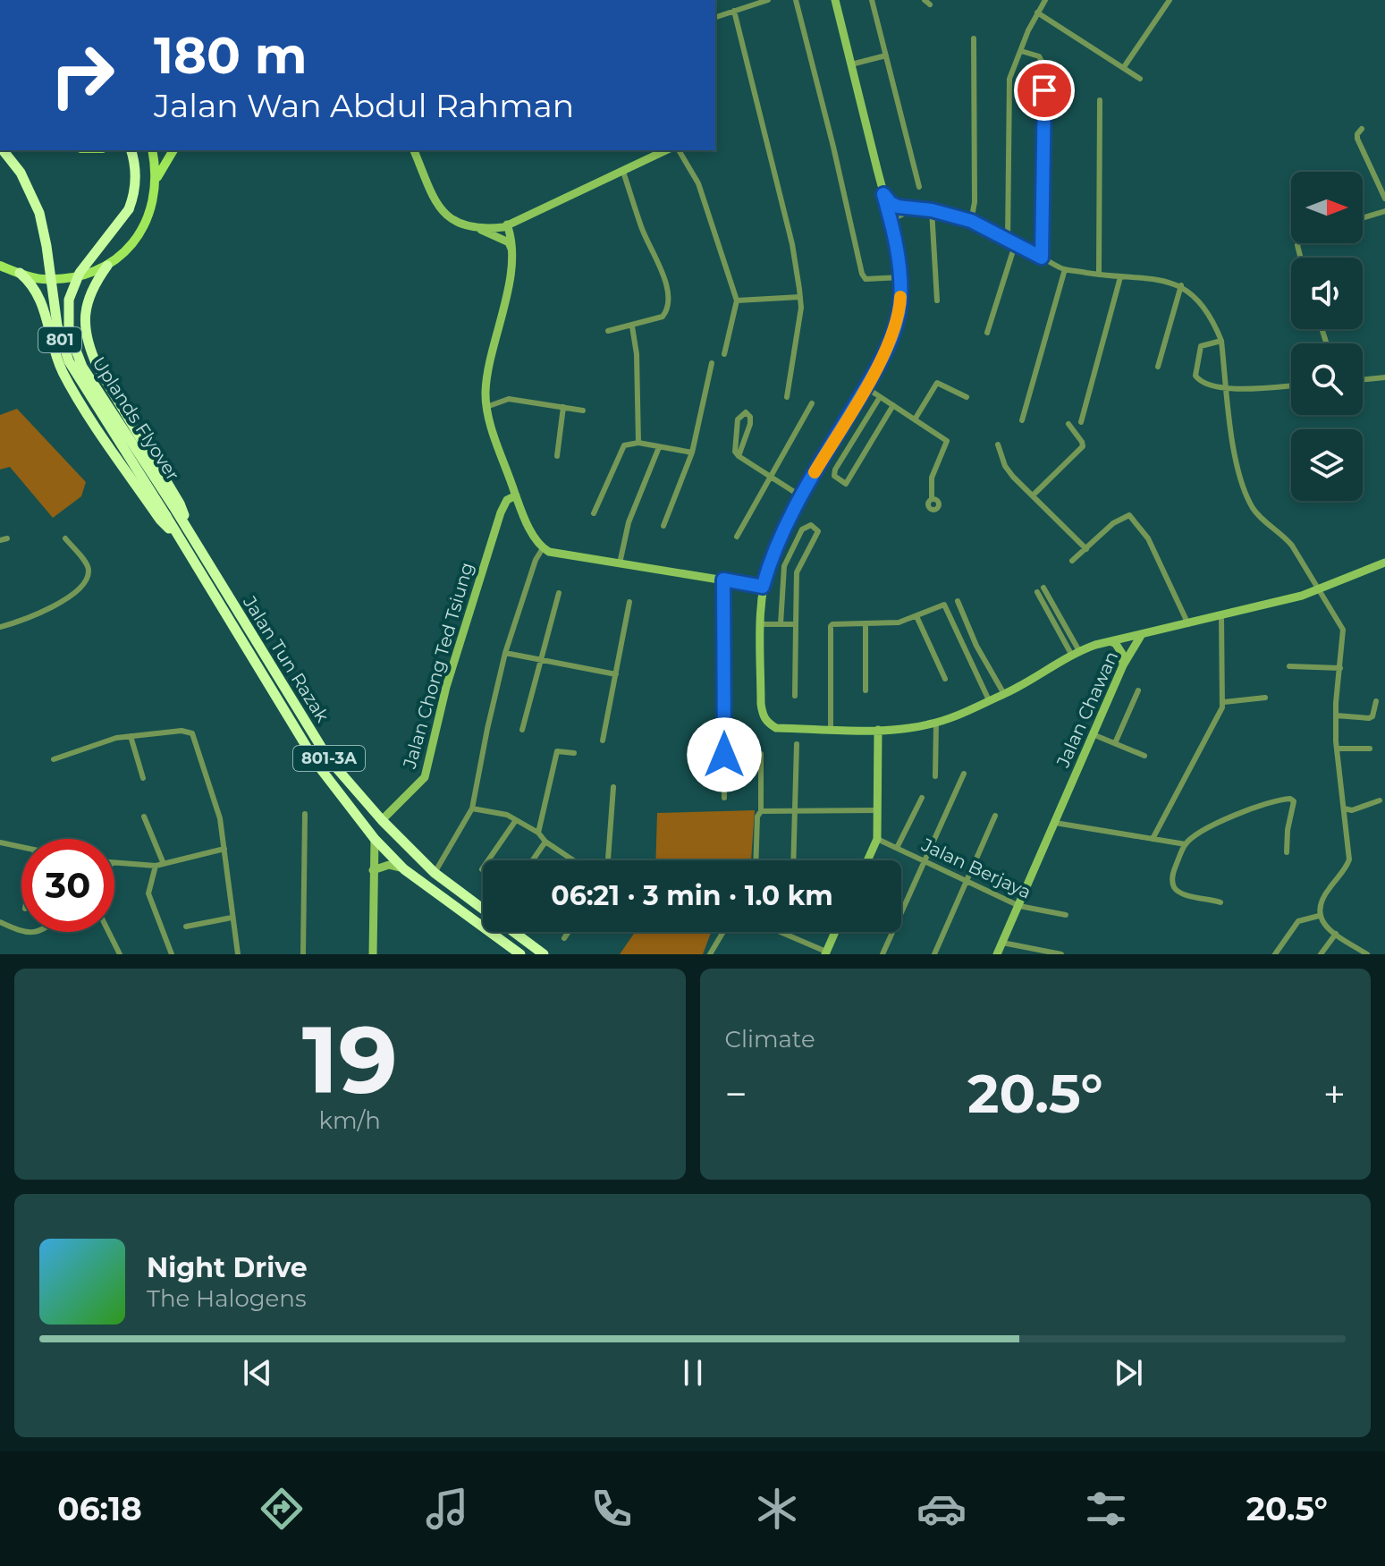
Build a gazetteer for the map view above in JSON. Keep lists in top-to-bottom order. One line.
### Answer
{"streets":{"highway":["801","Uplands Flyover","Jalan Tun Razak","801-3A"],"street":["Jalan Chong Ted Tsiung","Jalan Chawan","Jalan Berjaya"]},"crossings":[["Uplands Flyover","Jalan Tun Razak"],["Jalan Tun Razak","Jalan Chong Ted Tsiung"],["Jalan Chawan","Jalan Berjaya"]],"north":"right","page":{"turn":["180 m","Jalan Wan Abdul Rahman"],"limit":"30","trip":"06:21 · 3 min · 1.0 km","tile":[["19","km/h"],"Climate"],"heat":["−","20.5°","+"],"song":["Night Drive","The Halogens"],"tabs":["06:18","20.5°"]}}
